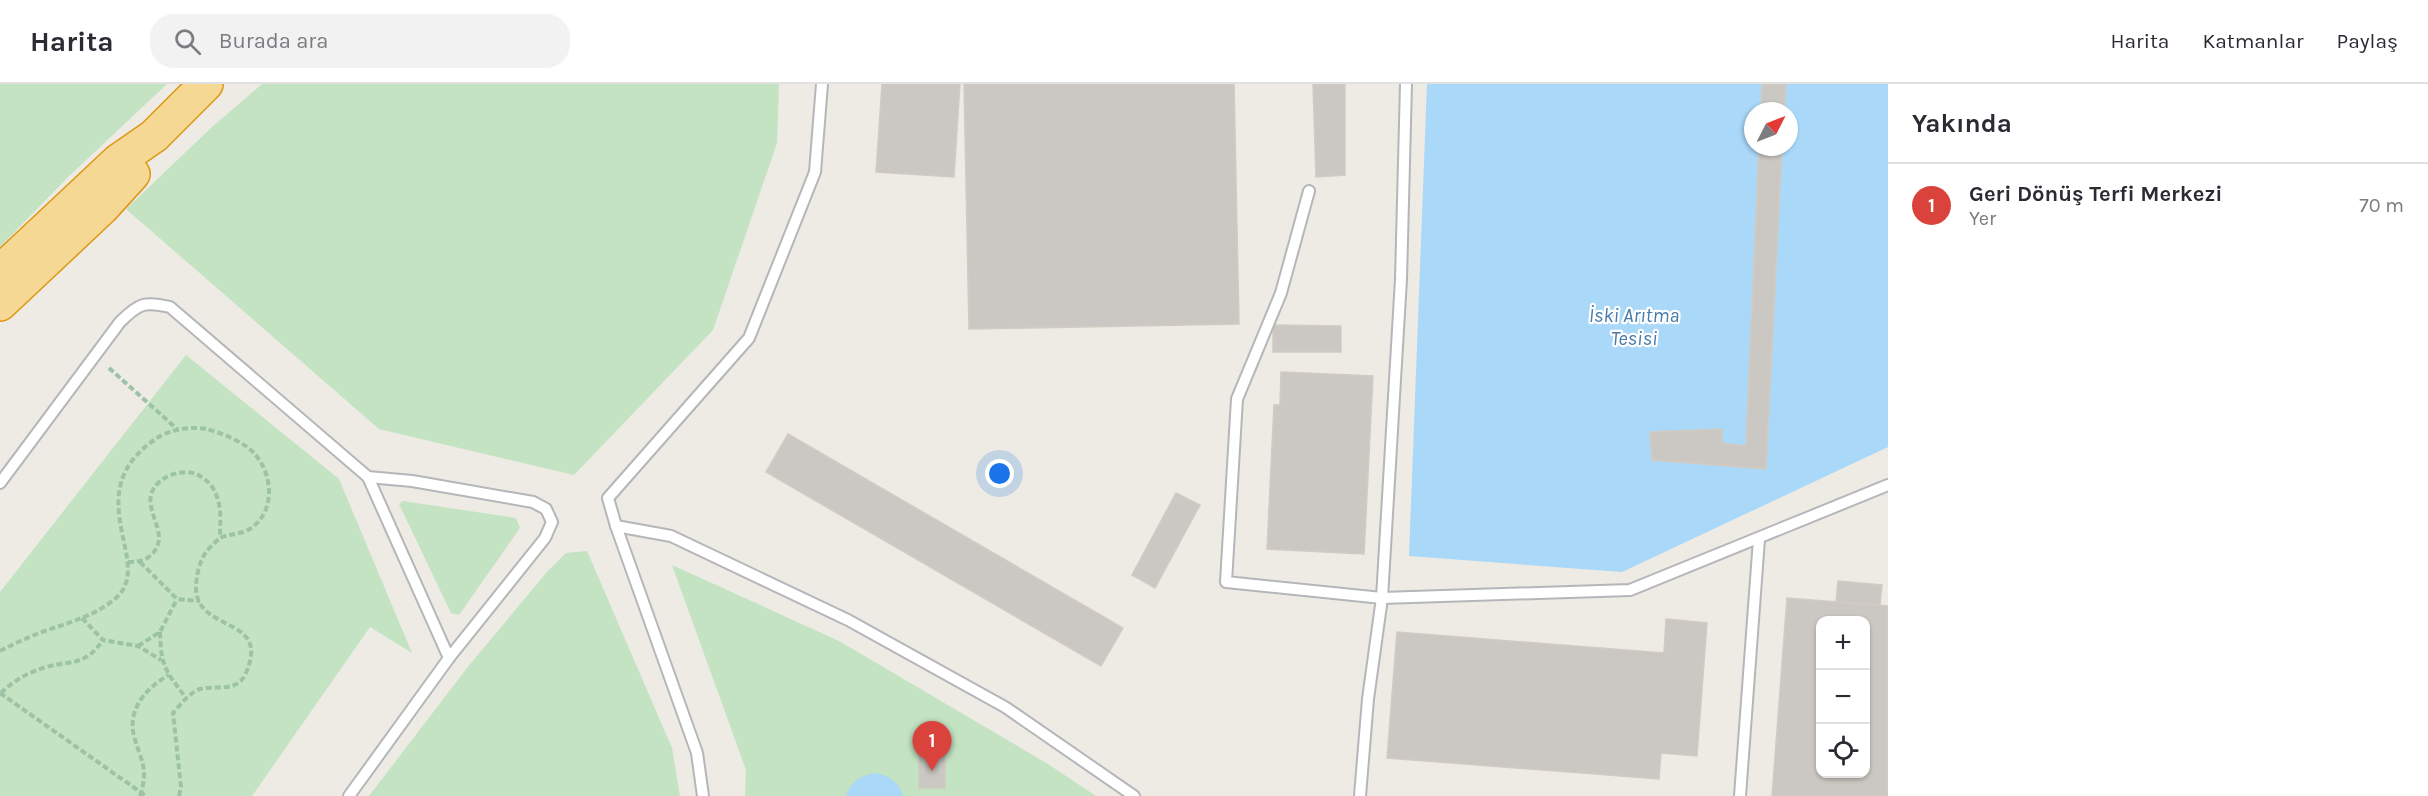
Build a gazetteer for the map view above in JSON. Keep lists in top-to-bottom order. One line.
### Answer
{"water":["İski Arıtma Tesisi"],"north":"top right","page":{"header":"Harita","search":"Burada ara","nav":["Harita","Katmanlar","Paylaş"],"heading":"Yakında","list":[{"mark":"1","name":"Geri Dönüş Terfi Merkezi","note":"Yer","value":"70 m"}],"map_buttons":["+","−"],"pins":"1"}}
